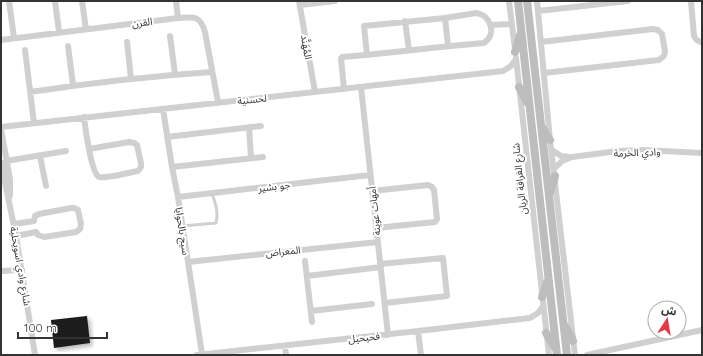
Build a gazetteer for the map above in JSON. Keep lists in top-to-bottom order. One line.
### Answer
{"streets":{"main road":["شارع الغرافة الريان"],"street":["القرن","المُهَنَّد","لحسنية","وادي الخرمة","جو بشير","أمهات عوينة","سيج بالحوايا","المعراض","شارع وادي اسويحلية","فحيحيل"]},"crossings":[["القرن","لحسنية"],["المُهَنَّد","لحسنية"],["لحسنية","أمهات عوينة"],["لحسنية","سيج بالحوايا"],["لحسنية","شارع وادي اسويحلية"],["جو بشير","أمهات عوينة"],["جو بشير","سيج بالحوايا"],["أمهات عوينة","المعراض"],["أمهات عوينة","فحيحيل"],["سيج بالحوايا","المعراض"],["سيج بالحوايا","فحيحيل"]],"scale_bar":"100 m","north":"top"}
